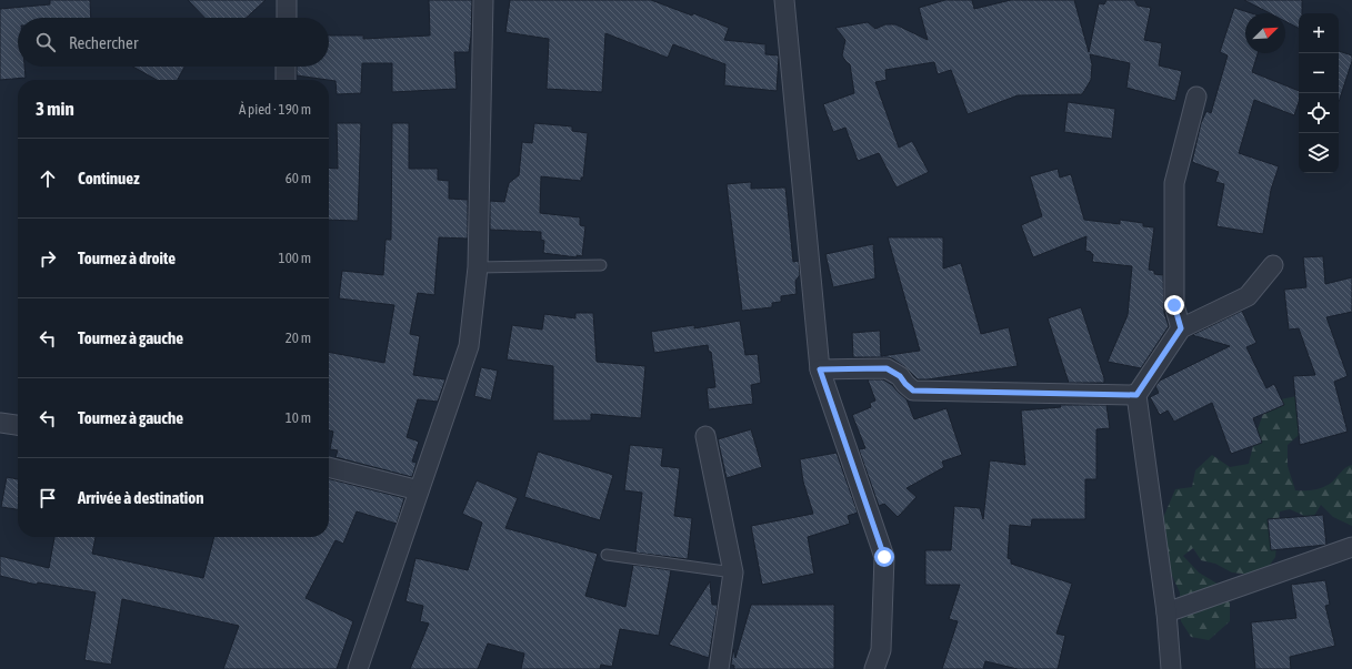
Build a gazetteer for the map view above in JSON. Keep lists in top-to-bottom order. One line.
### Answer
{"north":"top right","page":{"map_buttons":["+","−"],"search":"Rechercher","heading":["3 min","À pied · 190 m"],"list":[["Continuez","60 m"],["Tournez à droite","100 m"],["Tournez à gauche","20 m"],["Tournez à gauche","10 m"],"Arrivée à destination"]}}
